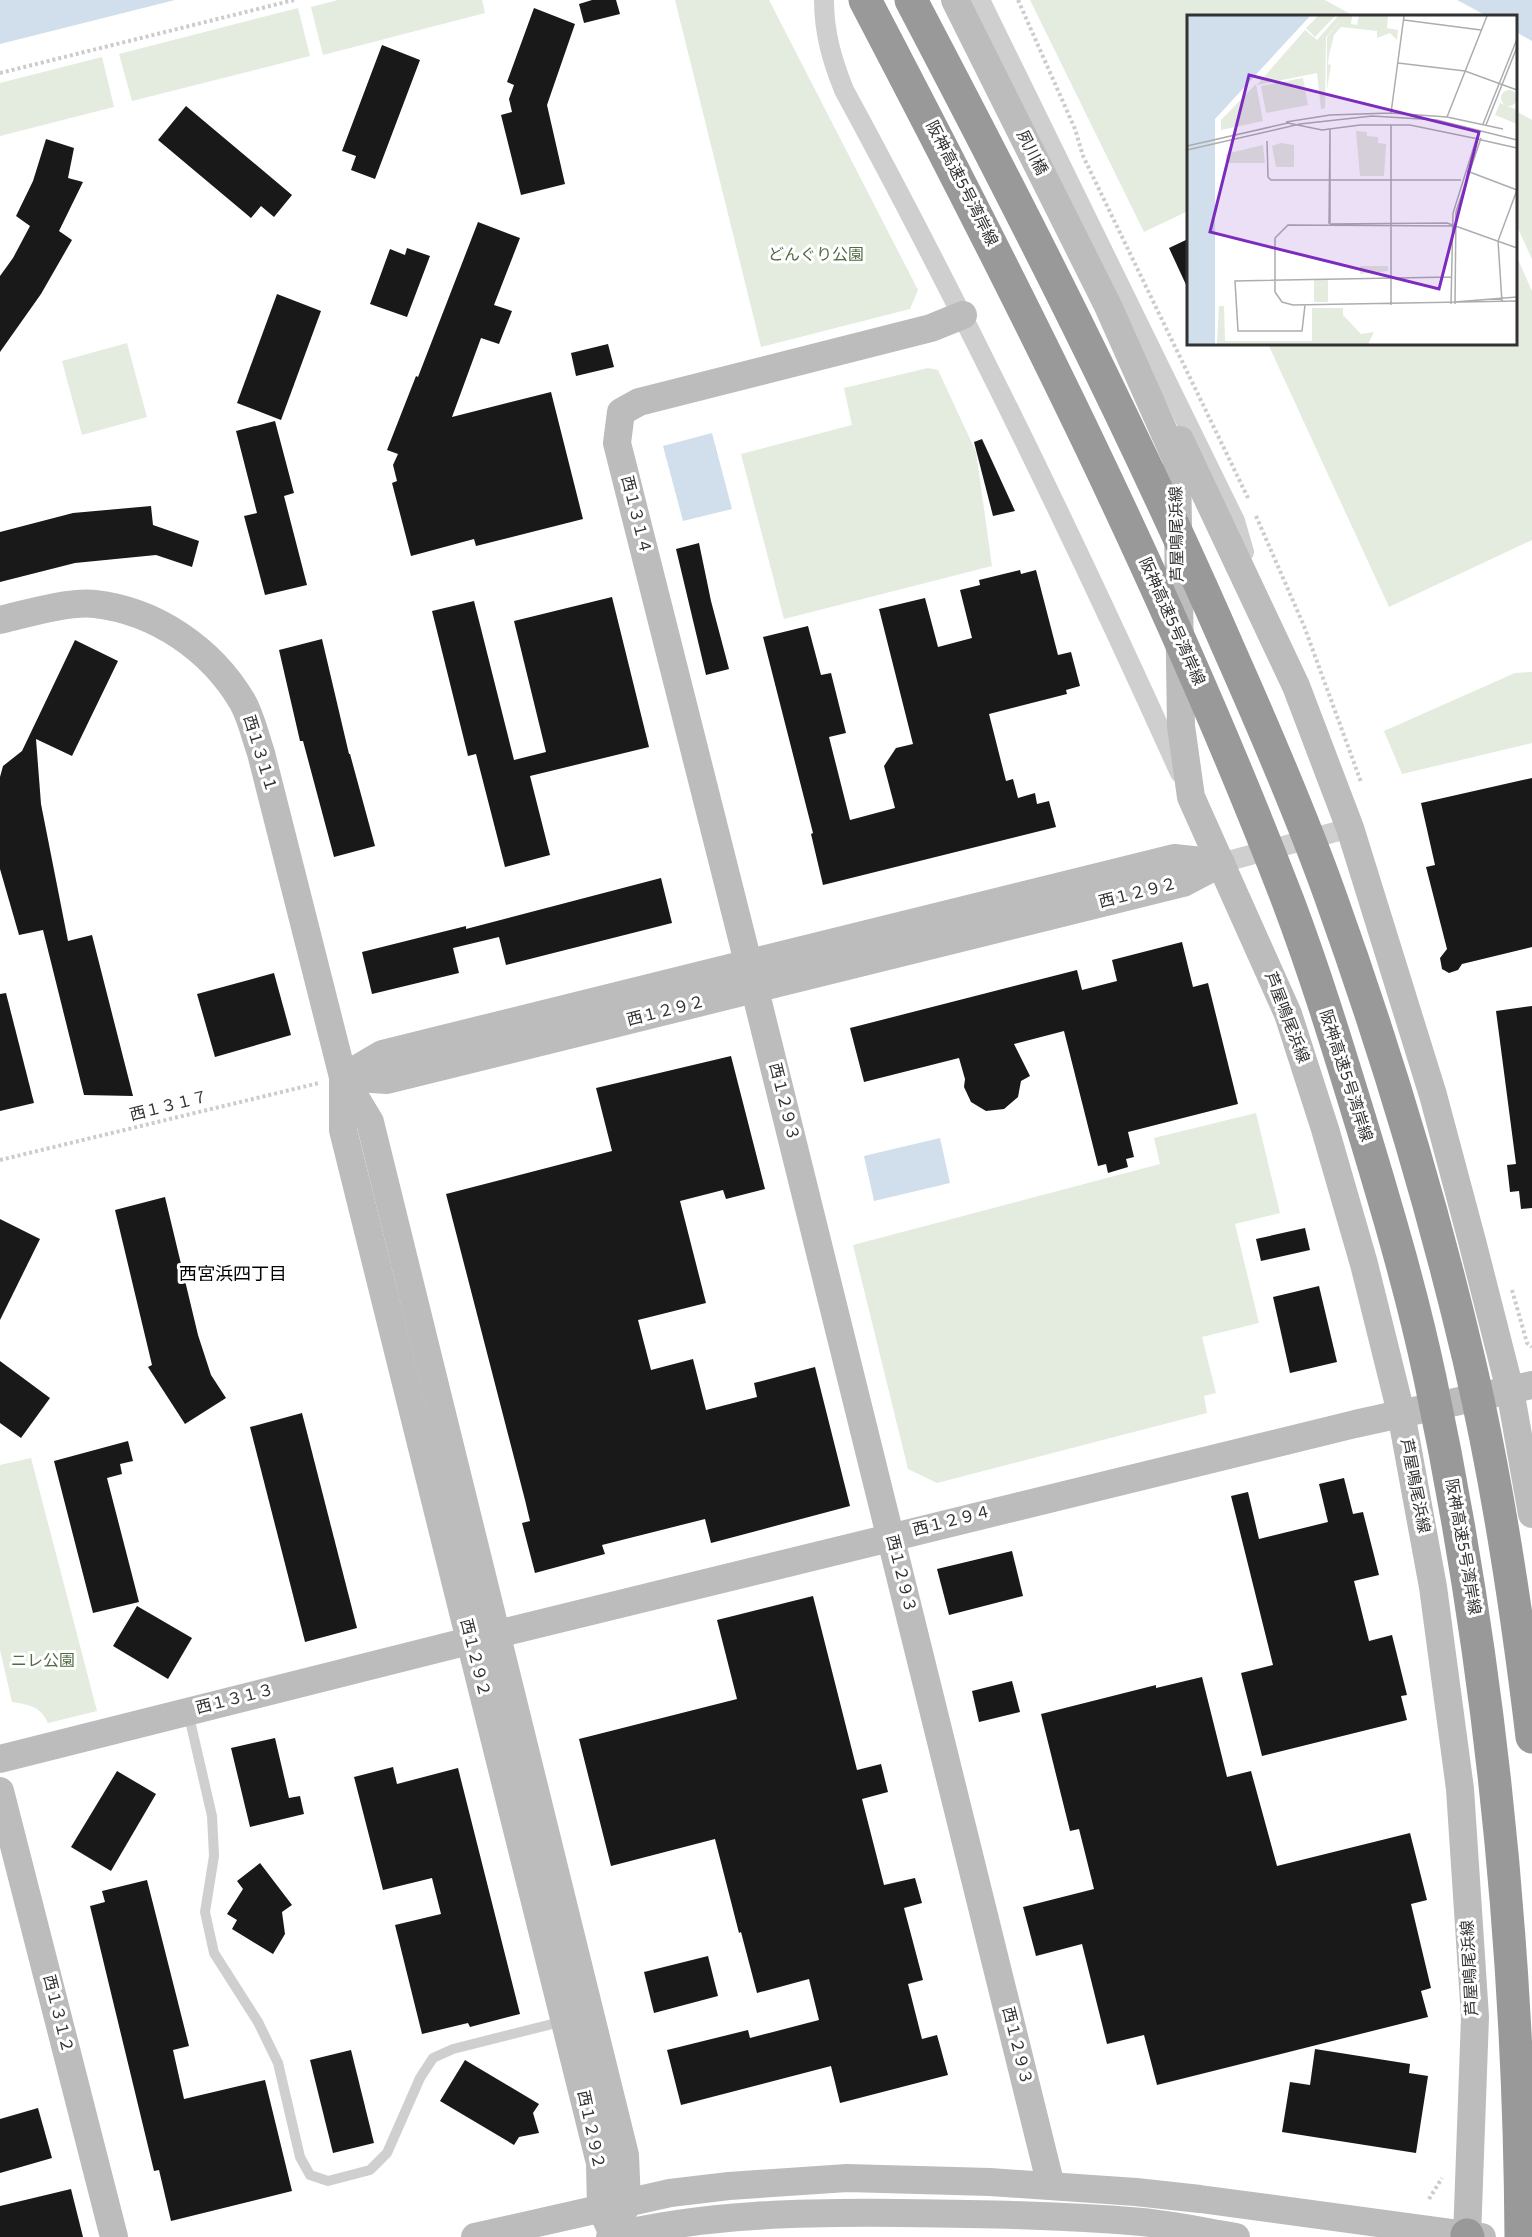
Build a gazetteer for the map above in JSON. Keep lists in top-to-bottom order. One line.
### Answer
{"streets":{"highway":["阪神高速5号湾岸線"],"street":["夙川橋","西１３１４","芦屋鳴尾浜線","西１３１１","西１２９２","西１２９３","西１２９４","西１３１３","西１３１２"],"path":["西１３１７"]},"crossings":[["夙川橋","芦屋鳴尾浜線"],["西１３１４","西１２９２"],["西１３１４","西１２９３"],["芦屋鳴尾浜線","西１２９２"],["芦屋鳴尾浜線","西１２９４"],["西１３１１","西１２９２"],["西１３１１","西１３１７"],["西１２９２","西１２９３"],["西１２９２","西１３１７"],["西１２９２","西１２９４"],["西１２９２","西１３１３"],["西１２９３","西１２９４"],["西１２９４","西１３１３"]],"districts":["西宮浜四丁目"],"parks":["どんぐり公園","ニレ公園"]}
